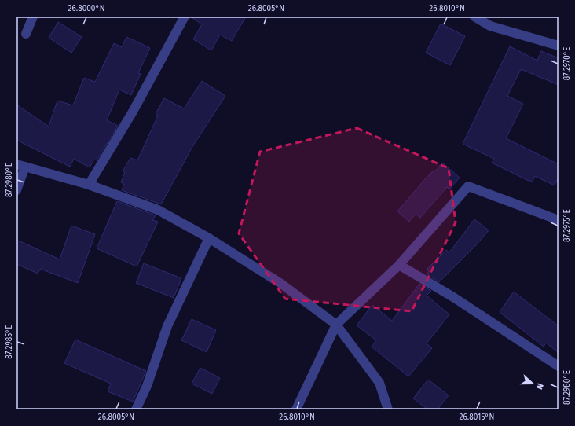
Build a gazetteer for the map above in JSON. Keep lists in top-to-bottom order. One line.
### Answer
{"north":"right","coordinates":["26.8000°N","26.8005°N","26.8010°N","87.2970°E","87.2980°E","87.2975°E","87.2985°E","26.8015°N"]}
